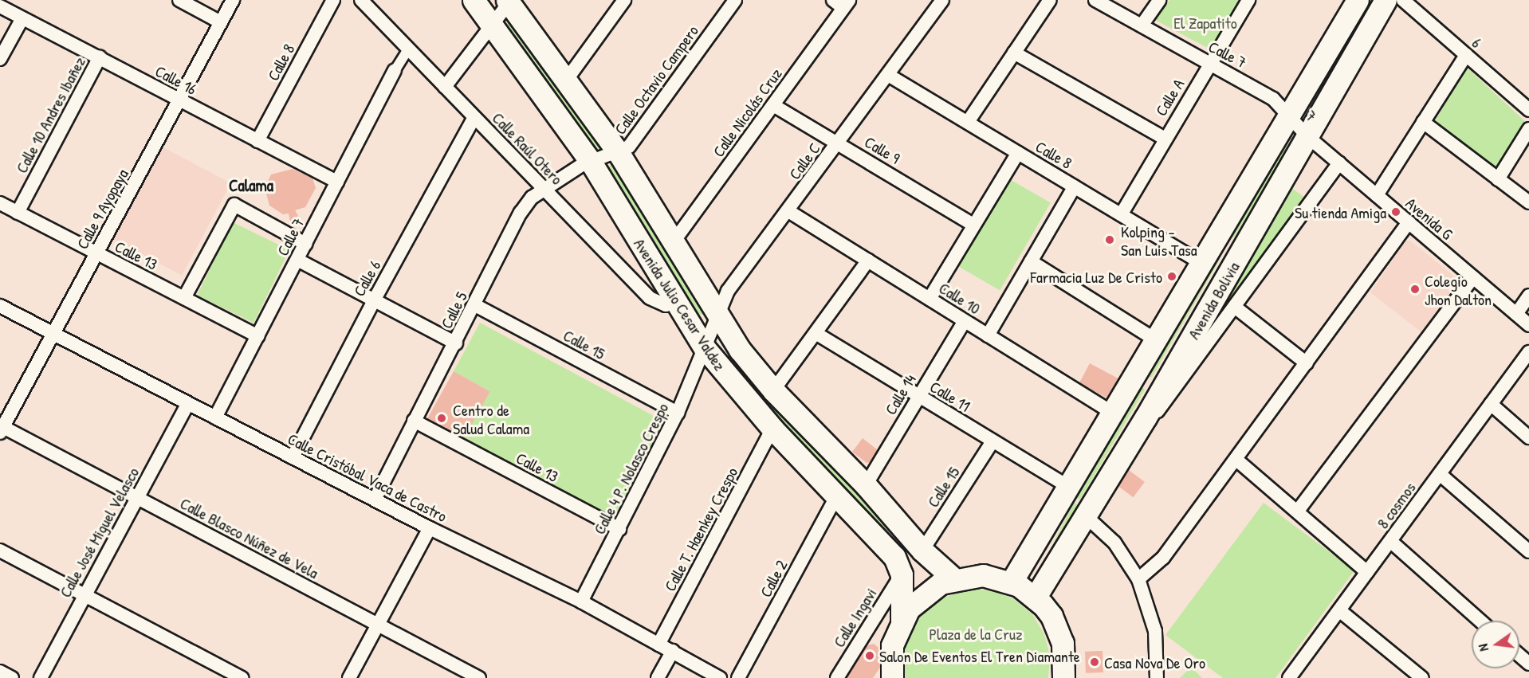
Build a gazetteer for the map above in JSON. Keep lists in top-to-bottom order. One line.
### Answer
{"streets":{"main road":["Avenida Bolivia","Avenida Julio Cesar Valdez"],"street":["6","Calle 7","Calle 8","Calle 16","Calle Octavio Campero","Calle A","Calle Nicolás Cruz","Calle 10 Andres Ibañez","7","Calle Raúl Otero","Calle 9","Calle C","Calle 9 Ayopaya","Avenida G","Calle 13","Calle 6","Calle 10","Calle 5","Calle 15","Calle 14","Calle 11","Calle 4 P. Nolasco Crespo","Calle Cristóbal Vaca de Castro","8 cosmos","Calle T. Haenkey Crespo","Calle José Miguel Velasco","Calle Blasco Núñez de Vela","Calle 2","Calle Ingavi"]},"crossings":[["Calle 7","Calle 16"],["Calle 7","Calle A"],["Calle 7","7"],["Calle 7","Calle 13"],["Calle 7","Avenida Bolivia"],["Calle 7","Calle Cristóbal Vaca de Castro"],["Calle 8","Calle 16"],["Calle 8","Calle A"],["Calle 8","Calle C"],["Calle 8","Avenida Bolivia"],["Calle 16","Calle 10 Andres Ibañez"],["Calle 16","Calle 9 Ayopaya"],["Calle Octavio Campero","Avenida Julio Cesar Valdez"],["Calle Octavio Campero","Calle 5"],["Calle Nicolás Cruz","Calle 9"],["Calle Nicolás Cruz","Avenida Julio Cesar Valdez"],["Calle 10 Andres Ibañez","Calle 13"],["7","Avenida G"],["7","Avenida Bolivia"],["Calle Raúl Otero","Calle 6"],["Calle Raúl Otero","Avenida Julio Cesar Valdez"],["Calle Raúl Otero","Calle 5"],["Calle 9","Calle C"],["Calle C","Calle 10"],["Calle C","Avenida Julio Cesar Valdez"],["Calle C","Calle 4 P. Nolasco Crespo"],["Calle 9 Ayopaya","Calle 13"],["Calle 9 Ayopaya","Calle Cristóbal Vaca de Castro"],["Calle 9 Ayopaya","Calle Blasco Núñez de Vela"],["Avenida G","Avenida Bolivia"],["Calle 13","Calle 5"],["Calle 13","Calle 4 P. Nolasco Crespo"],["Calle 6","Calle Cristóbal Vaca de Castro"],["Calle 10","Avenida Bolivia"],["Calle 10","Calle 14"],["Avenida Bolivia","Calle 11"],["Avenida Julio Cesar Valdez","Calle 5"],["Avenida Julio Cesar Valdez","Calle 15"],["Avenida Julio Cesar Valdez","Calle 14"],["Avenida Julio Cesar Valdez","Calle 4 P. Nolasco Crespo"],["Avenida Julio Cesar Valdez","Calle T. Haenkey Crespo"],["Avenida Julio Cesar Valdez","Calle 2"],["Avenida Julio Cesar Valdez","Calle Ingavi"],["Calle 5","Calle 15"],["Calle 5","Calle Cristóbal Vaca de Castro"],["Calle 15","Calle 11"],["Calle 15","Calle 4 P. Nolasco Crespo"],["Calle 14","Calle 11"],["Calle 4 P. Nolasco Crespo","Calle Cristóbal Vaca de Castro"],["Calle Cristóbal Vaca de Castro","Calle T. Haenkey Crespo"],["Calle Cristóbal Vaca de Castro","Calle José Miguel Velasco"],["Calle José Miguel Velasco","Calle Blasco Núñez de Vela"]],"districts":["Calama"],"parks":["El Zapatito","Plaza de la Cruz"],"places":["Su tienda Amiga","Kolping - San Luis Tasa","Farmacia Luz De Cristo","Colegio Jhon Dalton","Centro de Salud Calama","Salon De Eventos El Tren Diamante","Casa Nova De Oro"],"north":"left"}
